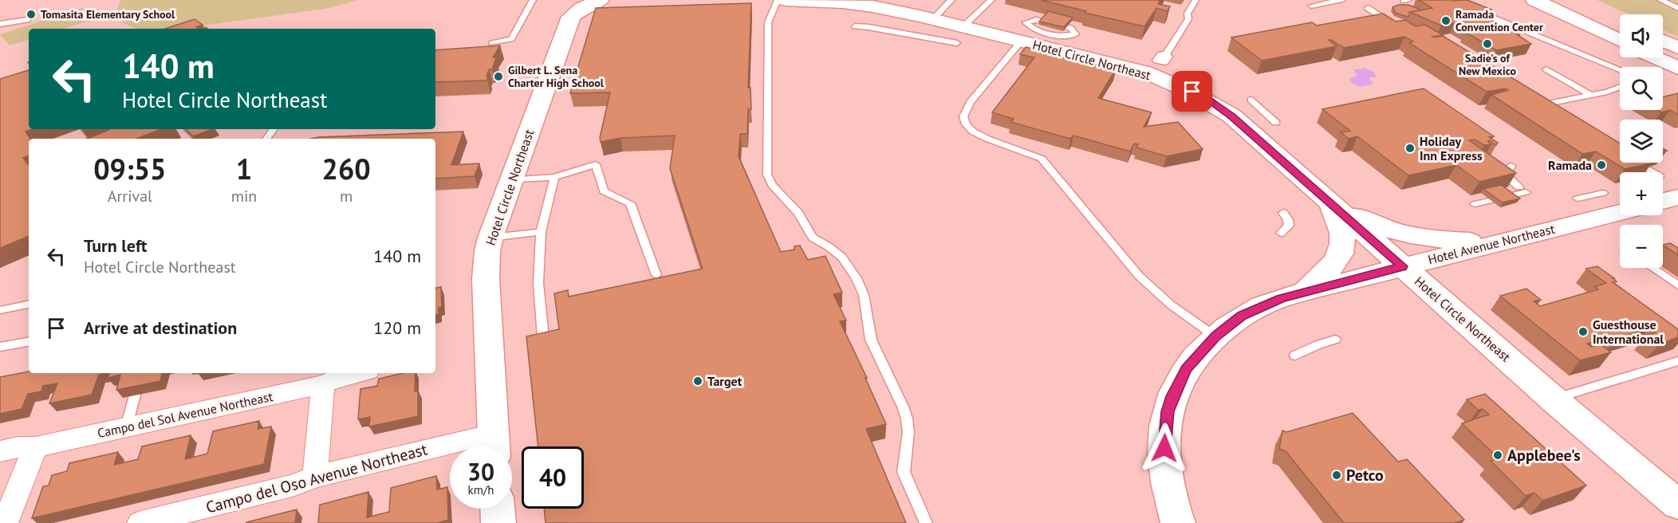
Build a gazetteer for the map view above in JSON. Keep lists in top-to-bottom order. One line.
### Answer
{"streets":{"street":["Hotel Circle Northeast","Hotel Avenue Northeast","Campo del Sol Avenue Northeast","Campo del Oso Avenue Northeast"]},"crossings":[["Hotel Circle Northeast","Hotel Avenue Northeast"],["Hotel Circle Northeast","Campo del Oso Avenue Northeast"]],"places":["Tomasita Elementary School","Ramada Convention Center","Sadie's of New Mexico","Gilbert L. Sena Charter High School","Holiday Inn Express","Ramada","Guesthouse International","Target","Applebee's","Petco"],"page":{"map_buttons":["+","−"],"turn":["140 m","Hotel Circle Northeast"],"eta":["09:55","Arrival","1","min","260","m"],"list":[{"name":"Turn left","note":"Hotel Circle Northeast","value":"140 m"},{"name":"Arrive at destination","value":"120 m"}],"speed":"30 km/h","limit":"40"}}
